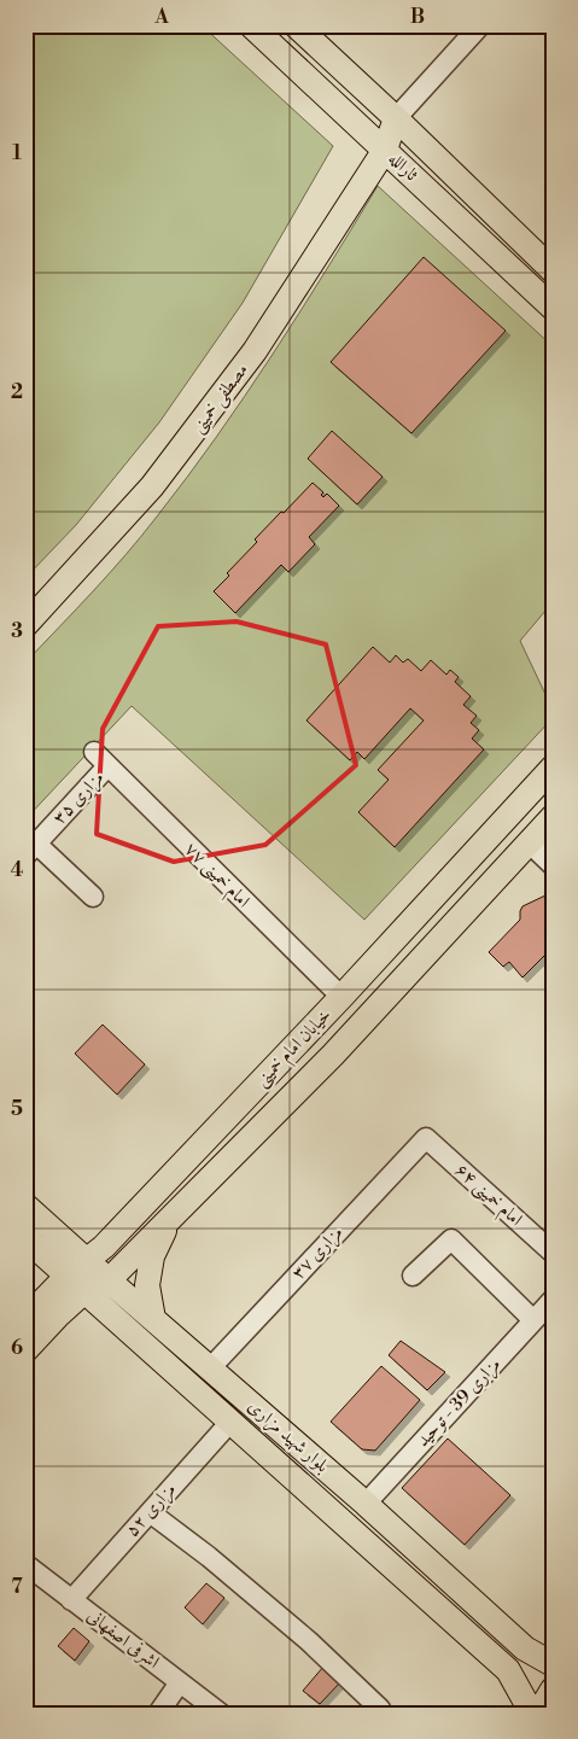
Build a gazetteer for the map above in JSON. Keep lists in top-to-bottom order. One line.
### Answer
{"streets":{"main road":["ثارالله","مصطفی خمینی","خیابان امام خمینی","بلوار شهید مزاری"],"street":["مزاری ۳۵","امام خمینی ۷۷","امام خمینی ۶۴","مزاری ۳۷","مزاری 39 - توحید","مزاری ۵۲","اشرفی اصفهانی"]},"crossings":[["ثارالله","مصطفی خمینی"],["مزاری ۳۵","امام خمینی ۷۷"],["امام خمینی ۷۷","خیابان امام خمینی"],["خیابان امام خمینی","بلوار شهید مزاری"],["امام خمینی ۶۴","مزاری ۳۷"],["مزاری ۳۷","بلوار شهید مزاری"],["مزاری 39 - توحید","بلوار شهید مزاری"],["بلوار شهید مزاری","مزاری ۵۲"],["مزاری ۵۲","اشرفی اصفهانی"]],"grid":{"columns":["A","B"],"rows":["1","2","3","4","5","6","7"]}}
